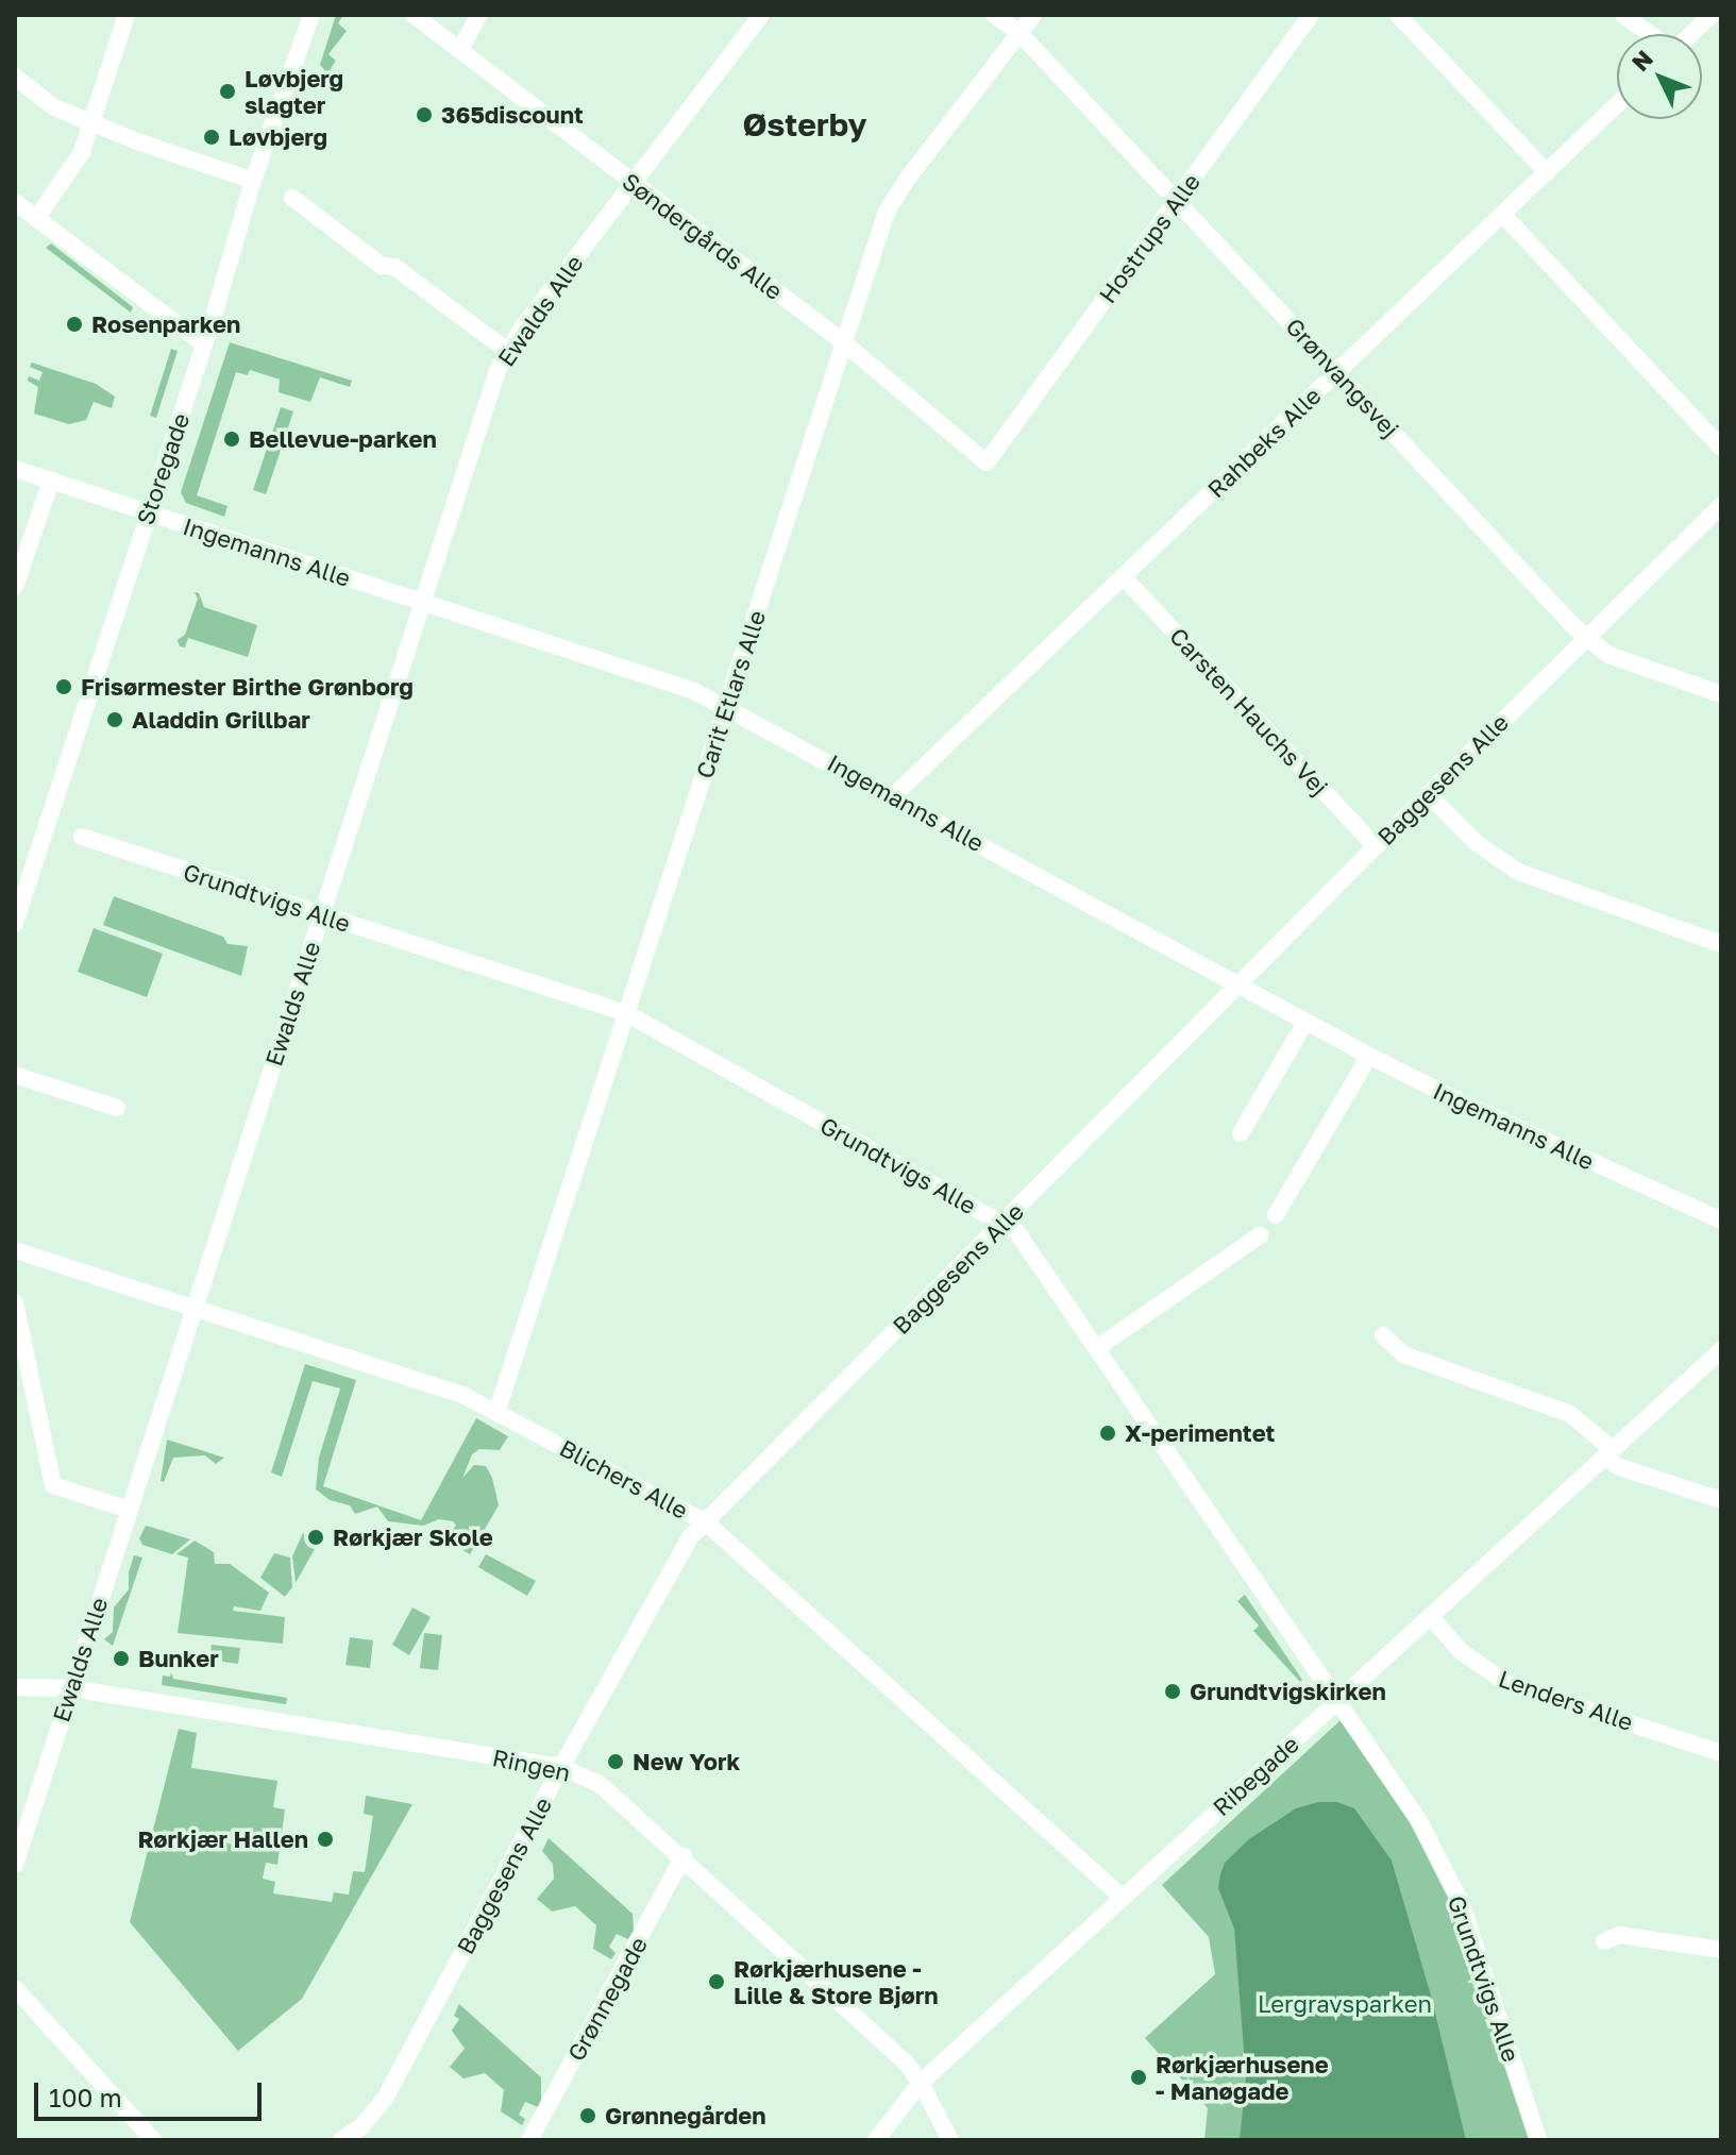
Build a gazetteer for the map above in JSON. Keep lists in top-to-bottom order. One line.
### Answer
{"streets":{"street":["Søndergårds Alle","Hostrups Alle","Ewalds Alle","Grønvangsvej","Rahbeks Alle","Storegade","Ingemanns Alle","Carit Etlars Alle","Carsten Hauchs Vej","Baggesens Alle","Grundtvigs Alle","Blichers Alle","Lenders Alle","Ringen","Ribegade","Grønnegade"]},"crossings":[["Søndergårds Alle","Hostrups Alle"],["Søndergårds Alle","Ewalds Alle"],["Søndergårds Alle","Carit Etlars Alle"],["Hostrups Alle","Grønvangsvej"],["Ewalds Alle","Ingemanns Alle"],["Ewalds Alle","Grundtvigs Alle"],["Ewalds Alle","Blichers Alle"],["Ewalds Alle","Ringen"],["Grønvangsvej","Rahbeks Alle"],["Grønvangsvej","Carit Etlars Alle"],["Grønvangsvej","Baggesens Alle"],["Rahbeks Alle","Ingemanns Alle"],["Rahbeks Alle","Carsten Hauchs Vej"],["Storegade","Ingemanns Alle"],["Ingemanns Alle","Carit Etlars Alle"],["Ingemanns Alle","Baggesens Alle"],["Carit Etlars Alle","Grundtvigs Alle"],["Carit Etlars Alle","Blichers Alle"],["Carsten Hauchs Vej","Baggesens Alle"],["Baggesens Alle","Grundtvigs Alle"],["Baggesens Alle","Blichers Alle"],["Baggesens Alle","Ringen"],["Grundtvigs Alle","Ribegade"],["Blichers Alle","Ribegade"],["Lenders Alle","Ribegade"],["Ringen","Ribegade"],["Ringen","Grønnegade"]],"districts":["Østerby"],"parks":["Lergravsparken"],"places":["Løvbjerg slagter","365discount","Løvbjerg","Rosenparken","Bellevue-parken","Frisørmester Birthe Grønborg","Aladdin Grillbar","X-perimentet","Rørkjær Skole","Bunker","Grundtvigskirken","New York","Rørkjær Hallen","Rørkjærhusene - Lille & Store Bjørn","Rørkjærhusene - Manøgade","Grønnegården"],"scale_bar":"100 m","north":"top left"}
